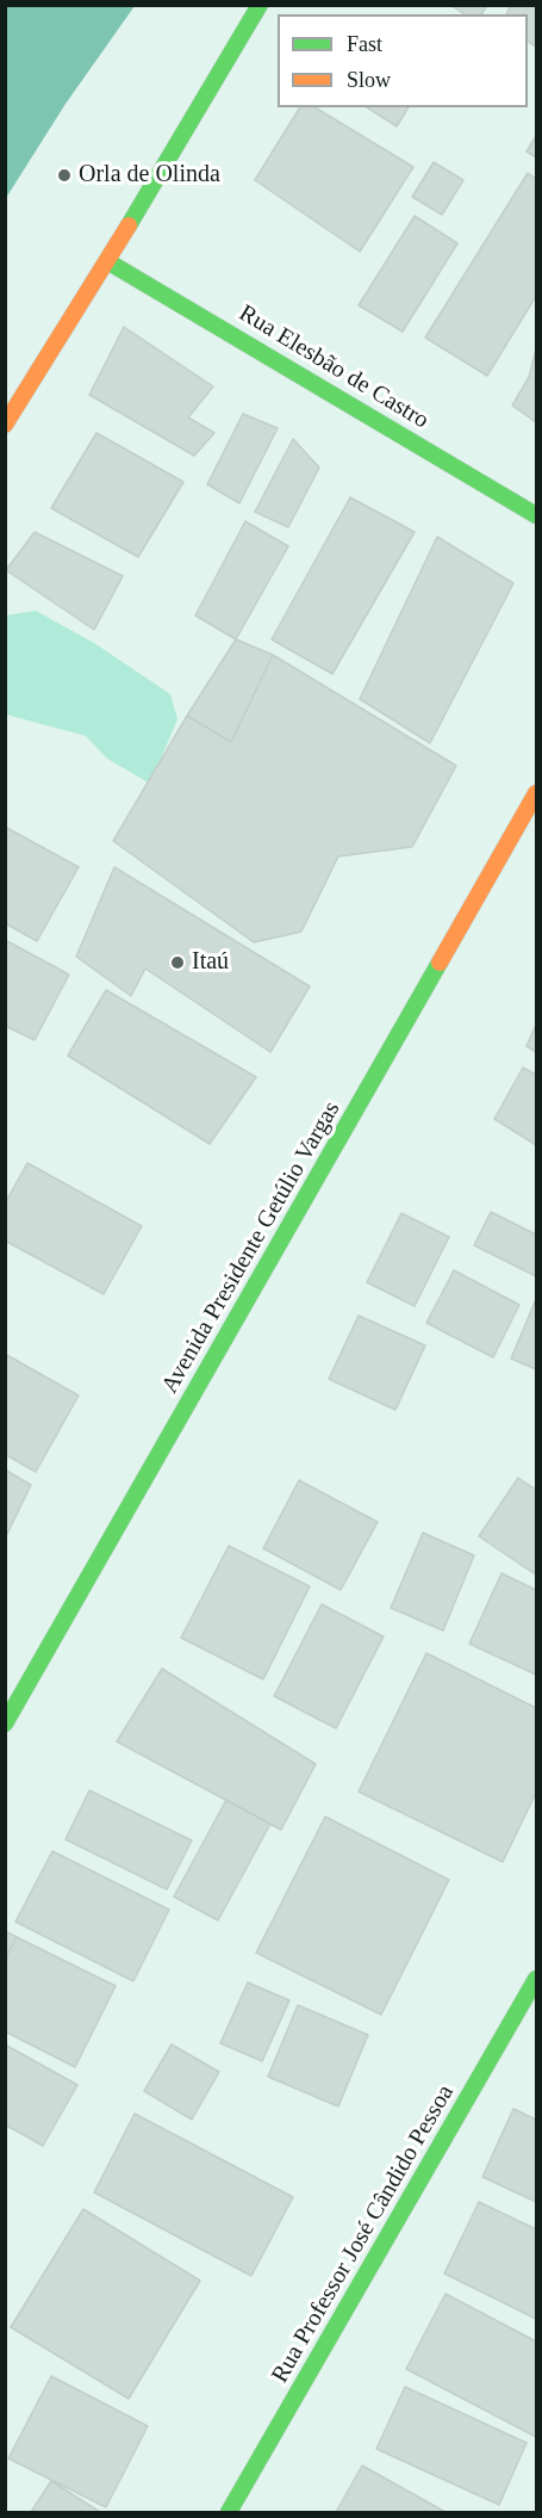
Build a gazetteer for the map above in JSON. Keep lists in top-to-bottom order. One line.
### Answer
{"streets":{"main road":["Rua Elesbão de Castro","Avenida Presidente Getúlio Vargas","Rua Professor José Cândido Pessoa"]},"places":["Orla de Olinda","Itaú"],"legend":["Fast","Slow"]}
